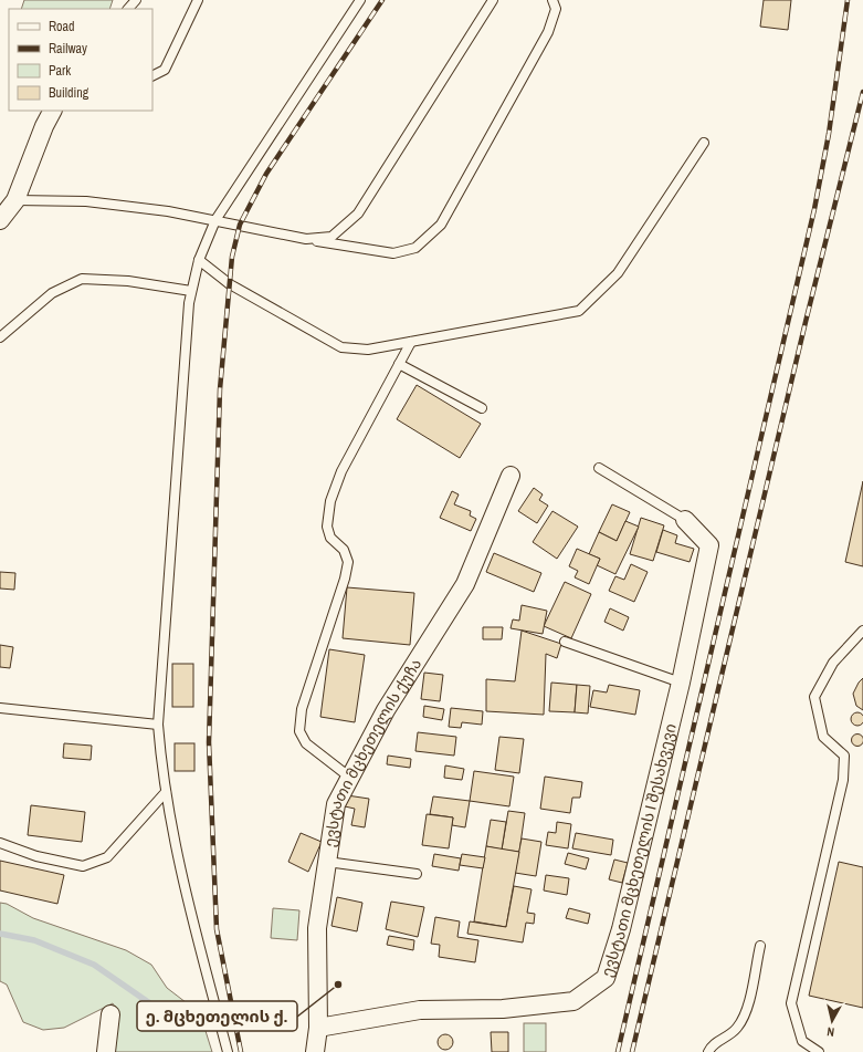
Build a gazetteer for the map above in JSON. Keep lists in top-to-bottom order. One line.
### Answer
{"streets":{"street":["ევსტათი მცხეთელის ქუჩა","ევსტათი მცხეთელის I შესახვევი"]},"crossings":[["ევსტათი მცხეთელის ქუჩა","ევსტათი მცხეთელის I შესახვევი"]],"places":["ე. მცხეთელის ქ."],"legend":["Road","Railway","Park","Building"],"north":"bottom"}
